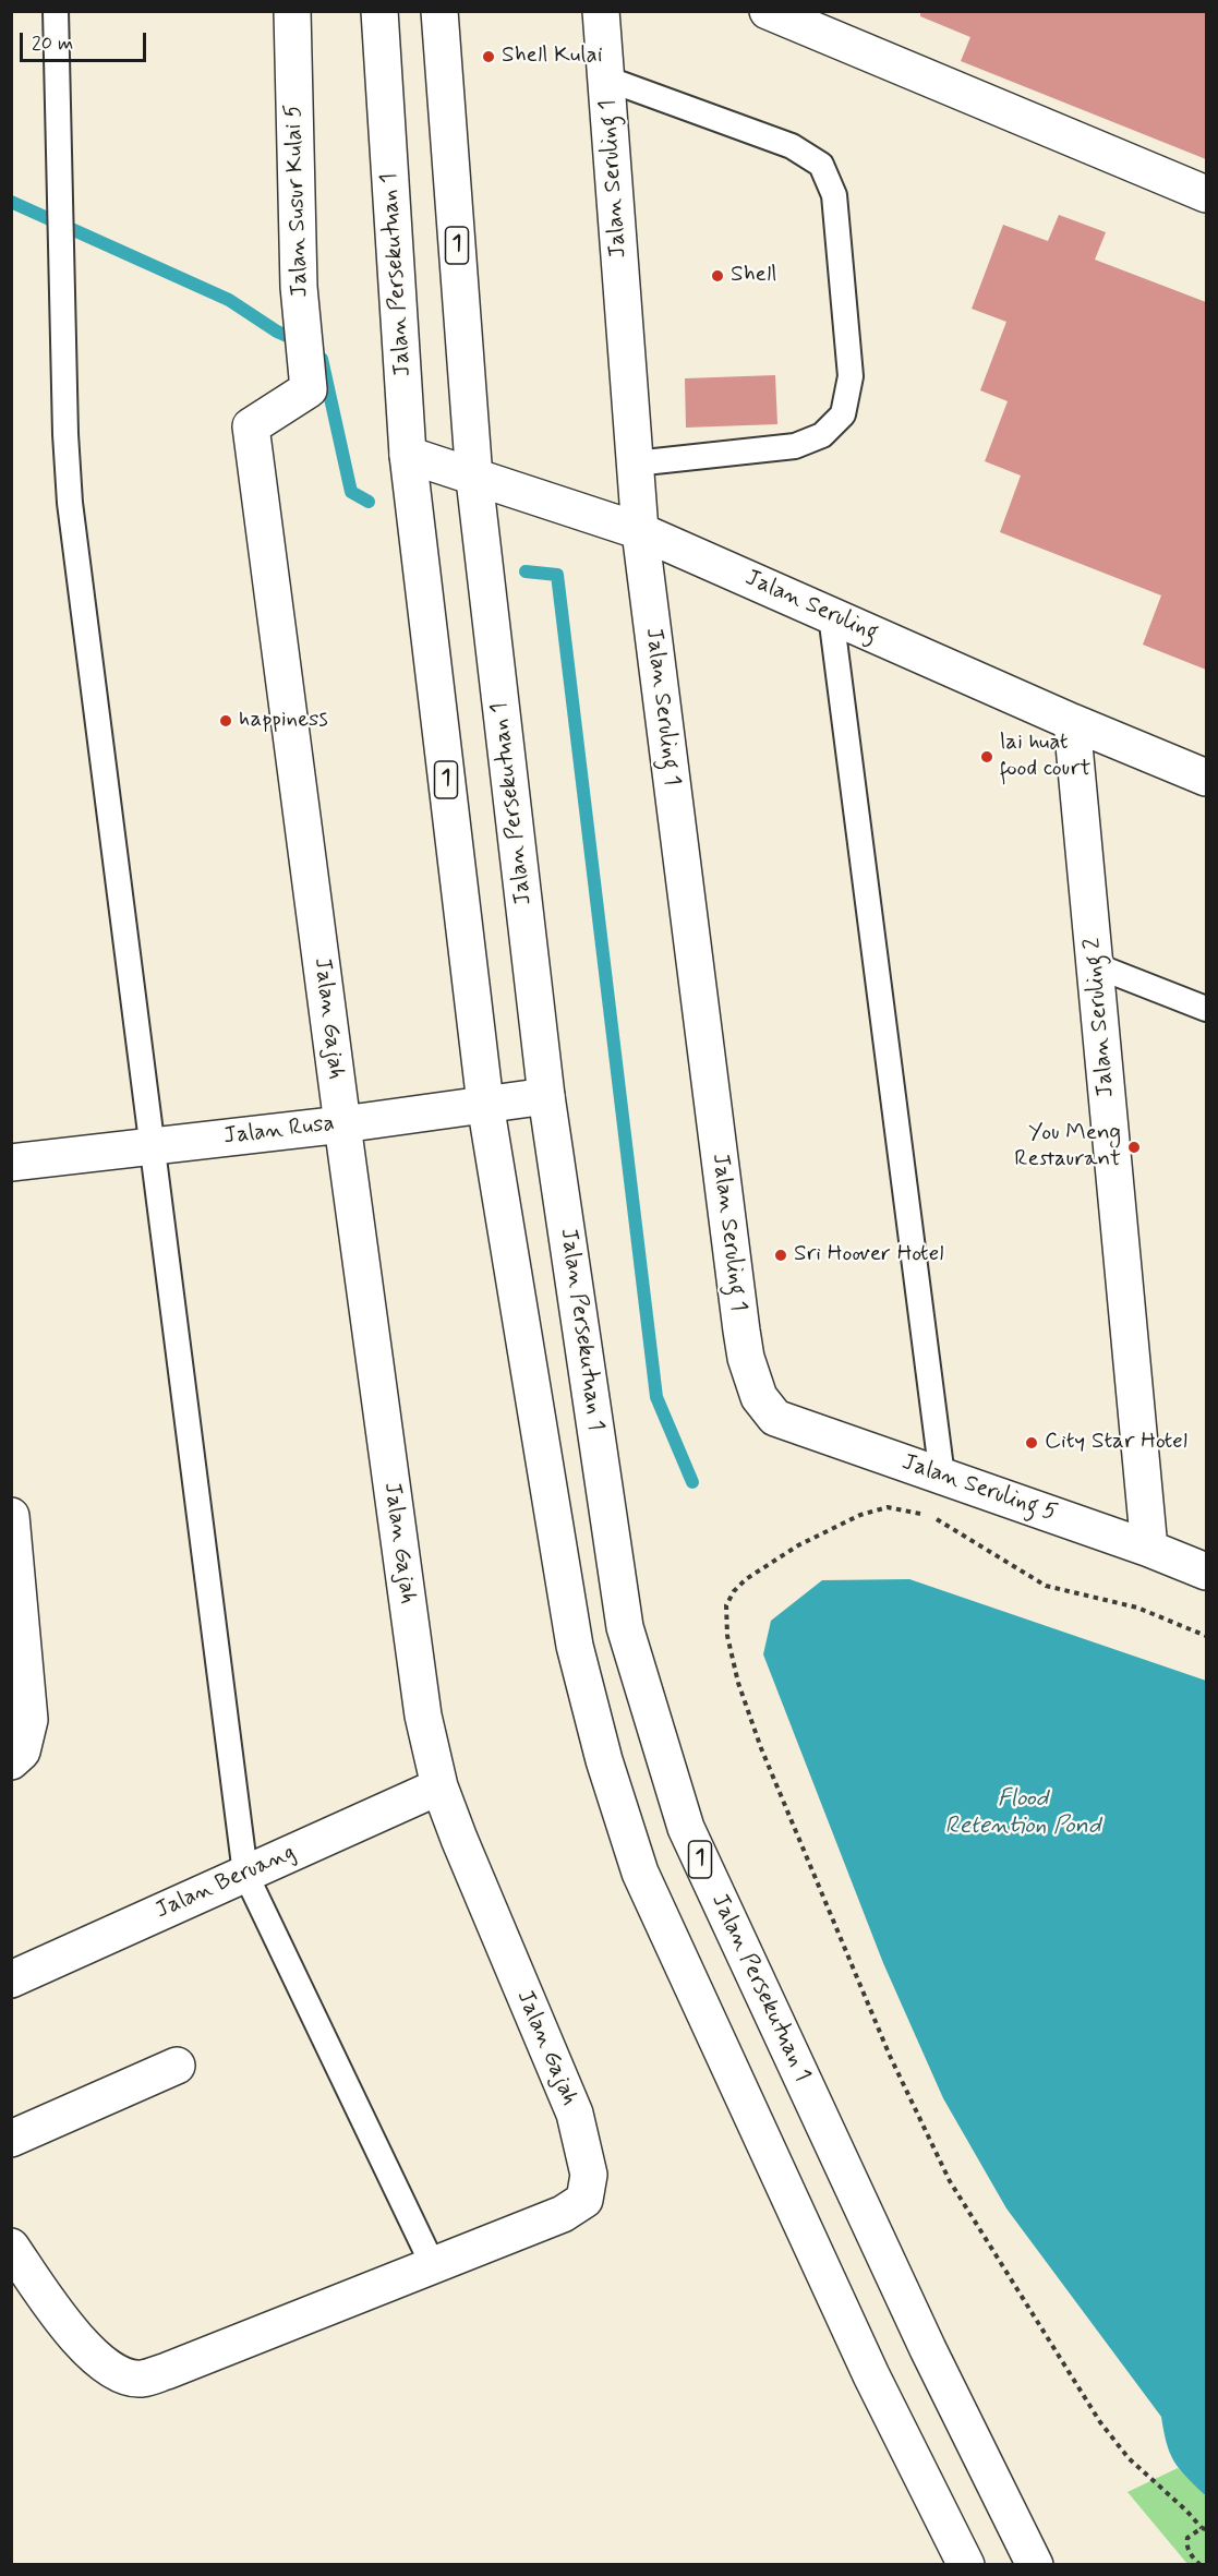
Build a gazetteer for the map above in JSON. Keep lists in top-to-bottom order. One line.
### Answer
{"streets":{"main road":["Jalan Seruling 1","Jalan Susur Kulai 5","1","Jalan Persekutuan 1","Jalan Seruling","Jalan Seruling 2","Jalan Gajah","Jalan Rusa","Jalan Seruling 5","Jalan Beruang"]},"crossings":[["Jalan Seruling 1","Jalan Seruling"],["Jalan Seruling 1","Jalan Seruling 5"],["Jalan Susur Kulai 5","Jalan Gajah"],["Jalan Persekutuan 1","Jalan Seruling"],["Jalan Persekutuan 1","Jalan Rusa"],["Jalan Seruling","Jalan Seruling 2"],["Jalan Seruling 2","Jalan Seruling 5"],["Jalan Gajah","Jalan Rusa"],["Jalan Gajah","Jalan Beruang"]],"water":["Flood Retention Pond"],"places":["Shell Kulai","Shell","happiness","lai huat food court","You Meng Restaurant","Sri Hoover Hotel","City Star Hotel"],"scale_bar":"20 m"}
